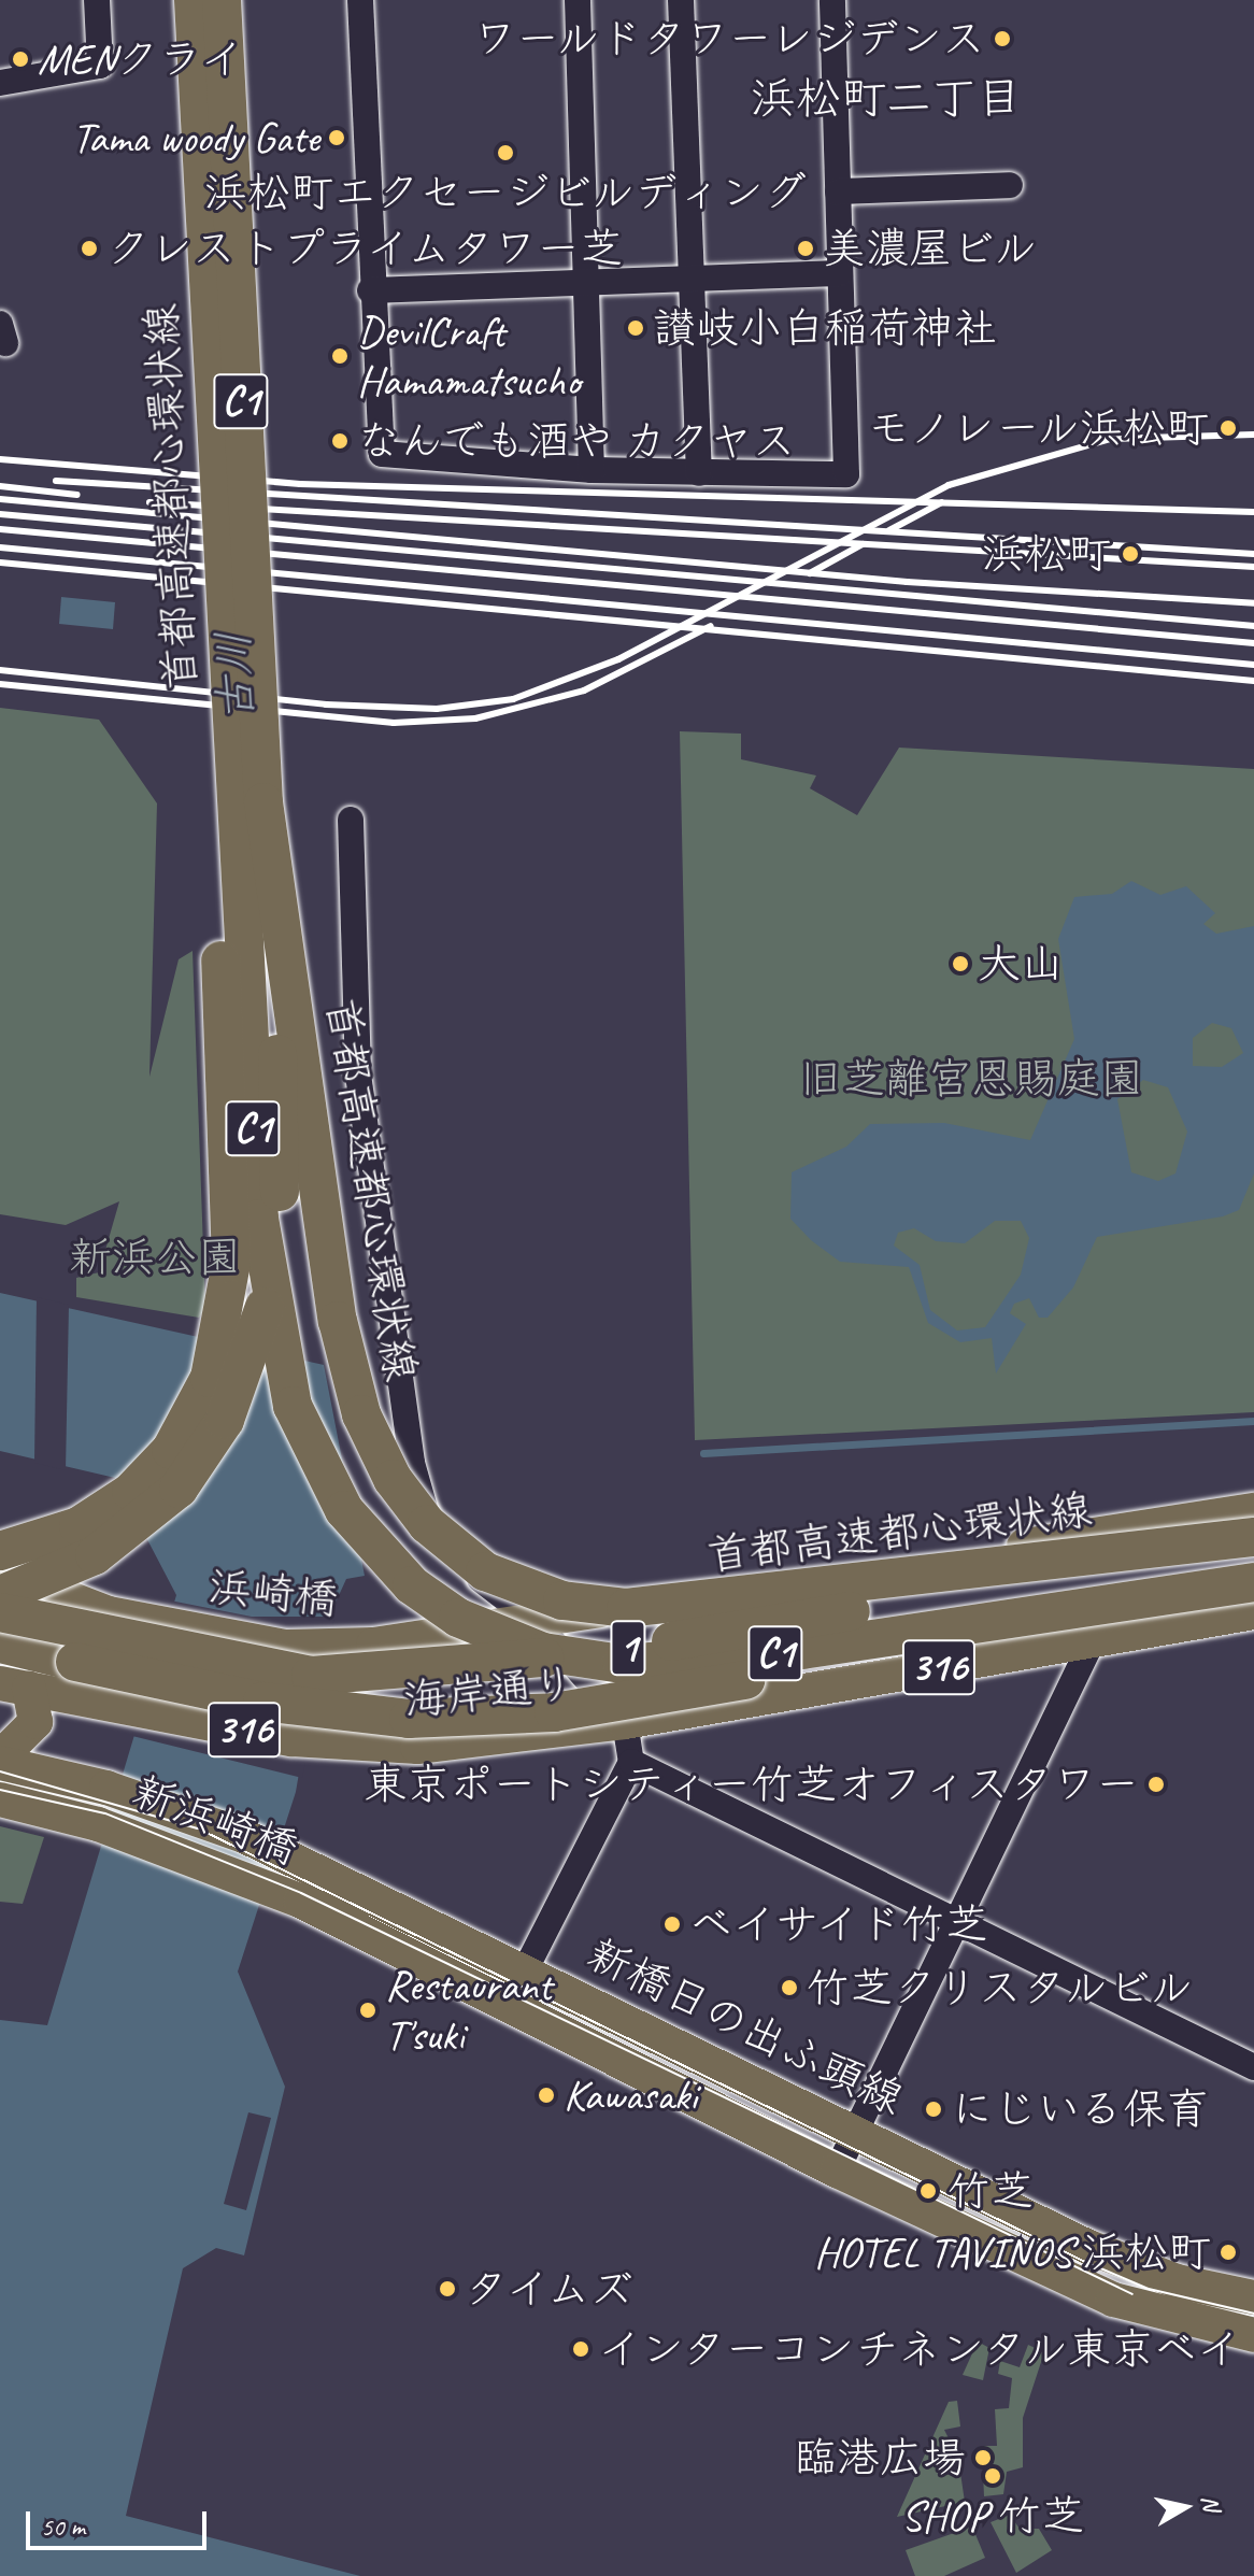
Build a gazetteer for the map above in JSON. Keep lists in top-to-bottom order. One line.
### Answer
{"streets":{"highway":["C1","首都高速都心環状線","1"],"main road":["浜崎橋","316","海岸通り","新浜崎橋","新橋日の出ふ頭線"]},"crossings":[["首都高速都心環状線","1"],["浜崎橋","海岸通り"],["新浜崎橋","新橋日の出ふ頭線"]],"districts":["浜松町二丁目"],"water":["古川"],"parks":["旧芝離宮恩賜庭園","新浜公園"],"places":["ワールドタワーレジデンス","MENクライ","Tama woody Gate","浜松町エクセージビルディング","クレストプライムタワー芝","美濃屋ビル","讃岐小白稲荷神社","DevilCraft Hamamatsucho","モノレール浜松町","なんでも酒や カクヤス","浜松町","大山","東京ポートシティー竹芝オフィスタワー","ベイサイド竹芝","竹芝クリスタルビル","Restaurant T'suki","Kawasaki","にじいる保育","竹芝","HOTEL TAVINOS 浜松町","タイムズ","インターコンチネンタル東京ベイ","臨港広場","SHOP 竹芝"],"scale_bar":"50 m","north":"right"}
